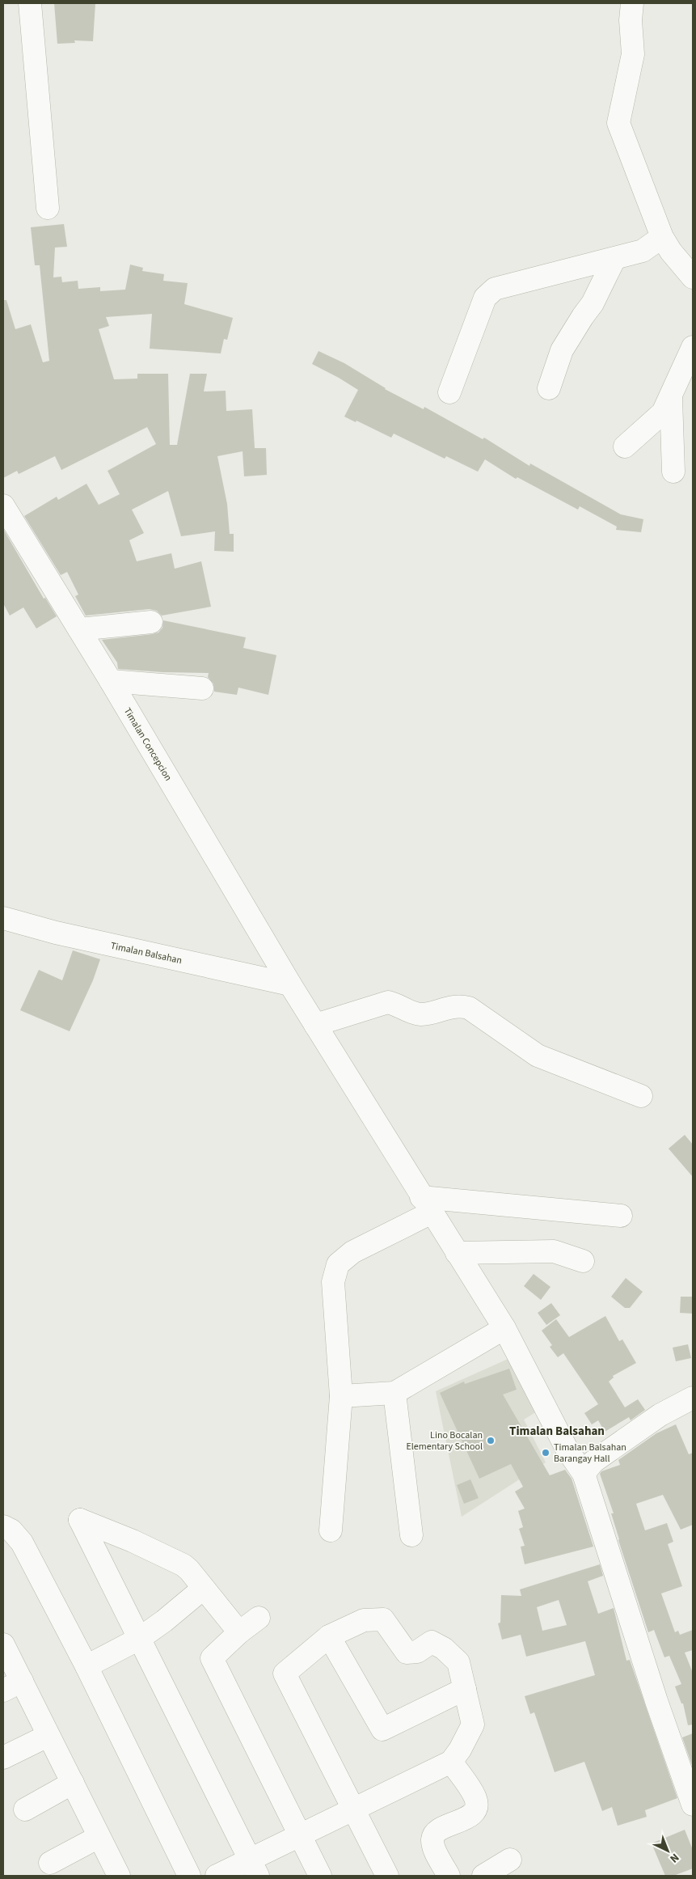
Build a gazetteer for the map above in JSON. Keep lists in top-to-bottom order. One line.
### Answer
{"streets":{"street":["Timalan Concepcion","Timalan Balsahan"]},"crossings":[["Timalan Concepcion","Timalan Balsahan"]],"districts":["Timalan Balsahan"],"places":["Lino Bocalan Elementary School","Timalan Balsahan Barangay Hall"],"north":"bottom right"}
